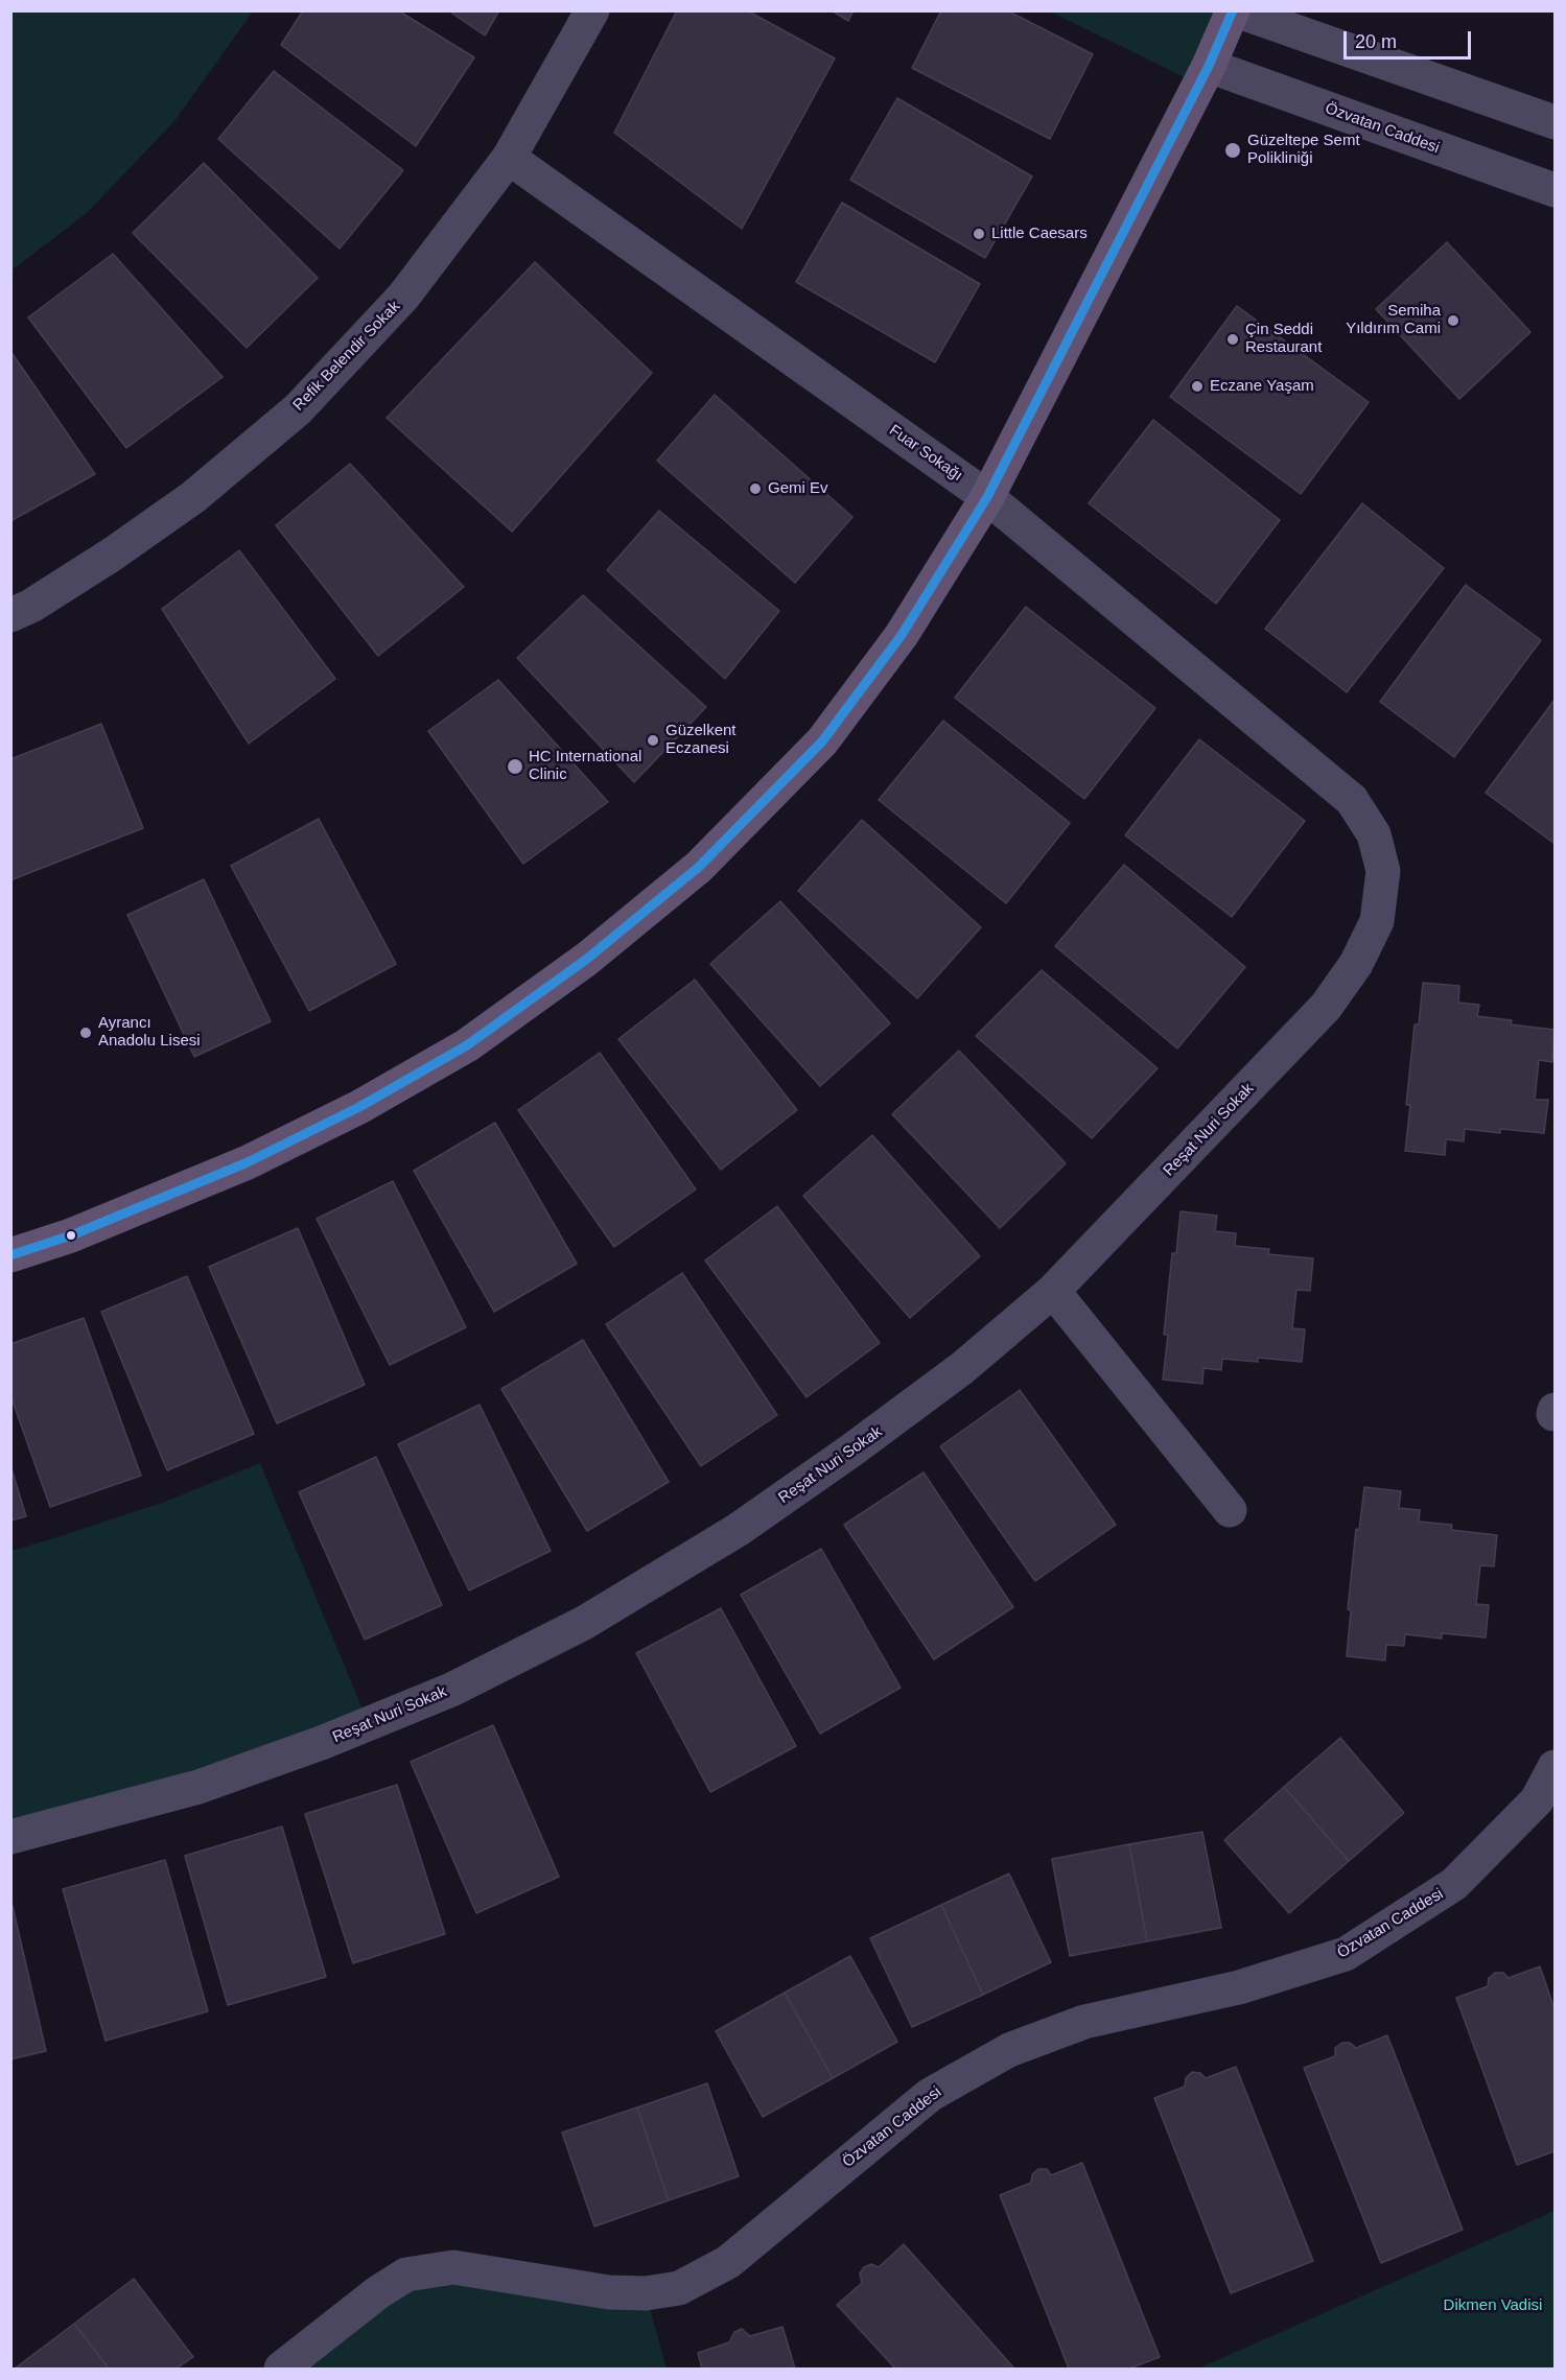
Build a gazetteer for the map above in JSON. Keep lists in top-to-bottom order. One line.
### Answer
{"streets":{"street":["Özvatan Caddesi","Refik Belendir Sokak","Fuar Sokağı","Reşat Nuri Sokak"]},"crossings":[["Refik Belendir Sokak","Fuar Sokağı"],["Fuar Sokağı","Reşat Nuri Sokak"]],"parks":["Dikmen Vadisi"],"places":["Güzeltepe Semt Polikliniği","Little Caesars","Semiha Yıldırım Cami","Çin Seddi Restaurant","Eczane Yaşam","Gemi Ev","Güzelkent Eczanesi","HC International Clinic","Ayrancı Anadolu Lisesi"],"scale_bar":"20 m"}
